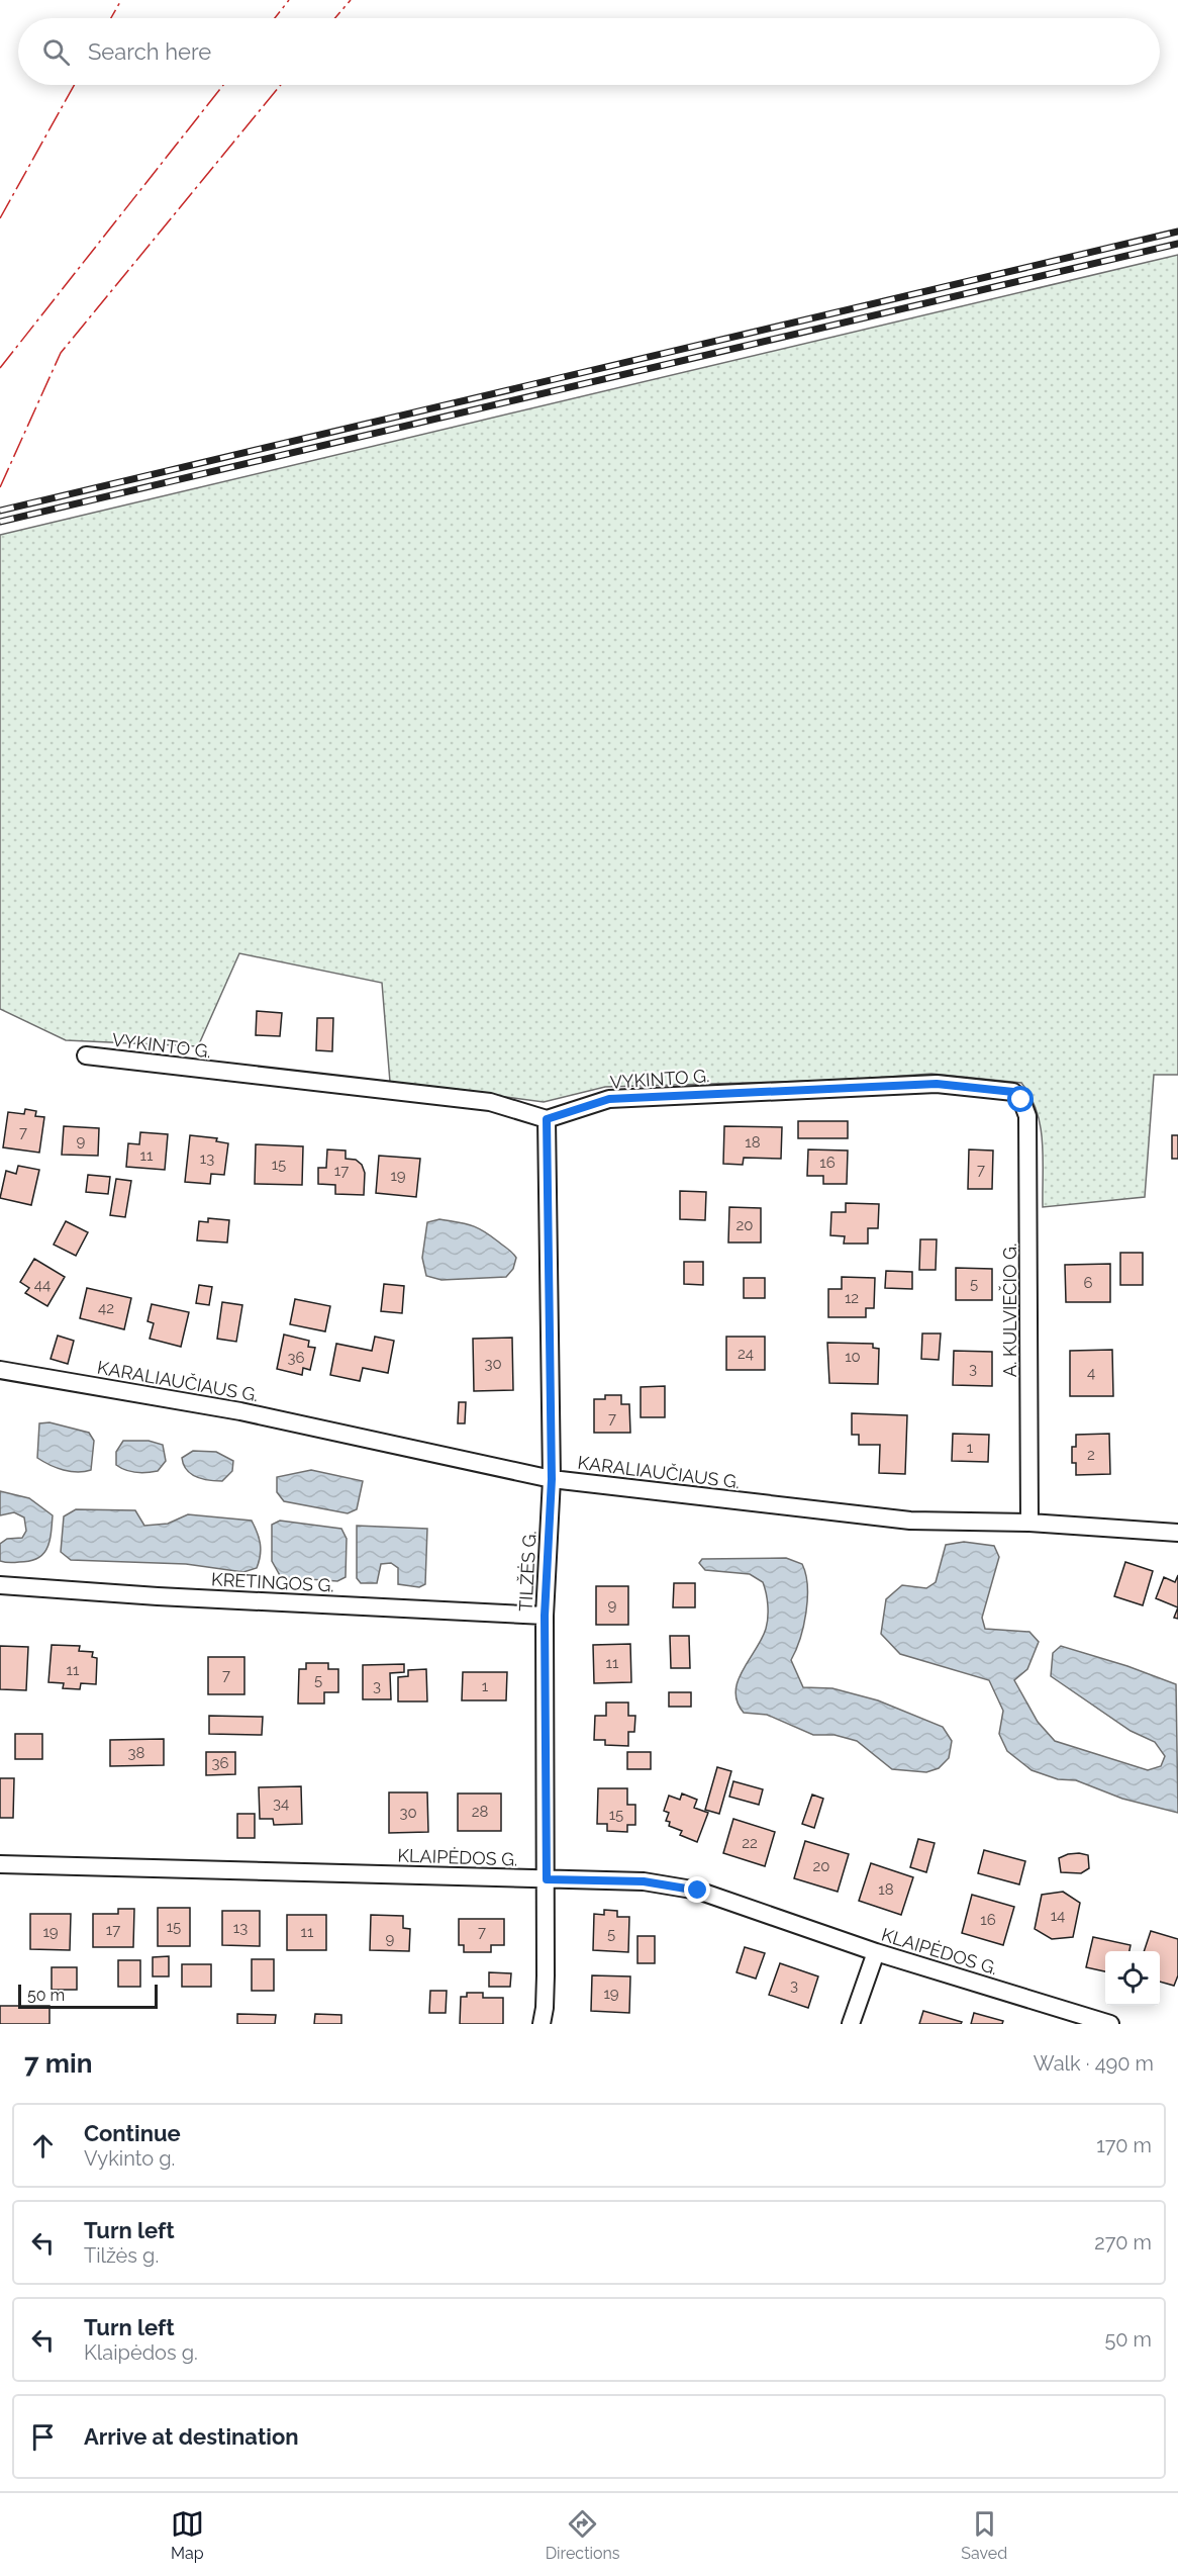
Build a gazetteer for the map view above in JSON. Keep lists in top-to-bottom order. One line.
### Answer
{"streets":{"street":["VYKINTO G.","A. KULVIEČIO G.","KARALIAUČIAUS G.","TILŽĖS G.","KRETINGOS G.","KLAIPĖDOS G."]},"crossings":[["VYKINTO G.","A. KULVIEČIO G."],["VYKINTO G.","TILŽĖS G."],["A. KULVIEČIO G.","KARALIAUČIAUS G."],["KARALIAUČIAUS G.","TILŽĖS G."],["TILŽĖS G.","KRETINGOS G."],["TILŽĖS G.","KLAIPĖDOS G."]],"house_numbers":["7","9","18","11","13","16","15","7","17","19","20","6","5","44","12","42","24","10","36","30","3","4","7","1","2","9","11","11","7","5","3","1","38","36","34","28","30","15","22","20","18","14","16","15","13","17","19","11","7","5","9","3","19"],"scale_bar":"50 m","page":{"search":"Search here","scale":"50 m","heading":["7 min","Walk · 490 m"],"list":[["Continue","Vykinto g.","170 m"],["Turn left","Tilžės g.","270 m"],["Turn left","Klaipėdos g.","50 m"],"Arrive at destination"],"nav":["Map","Directions","Saved"]}}
